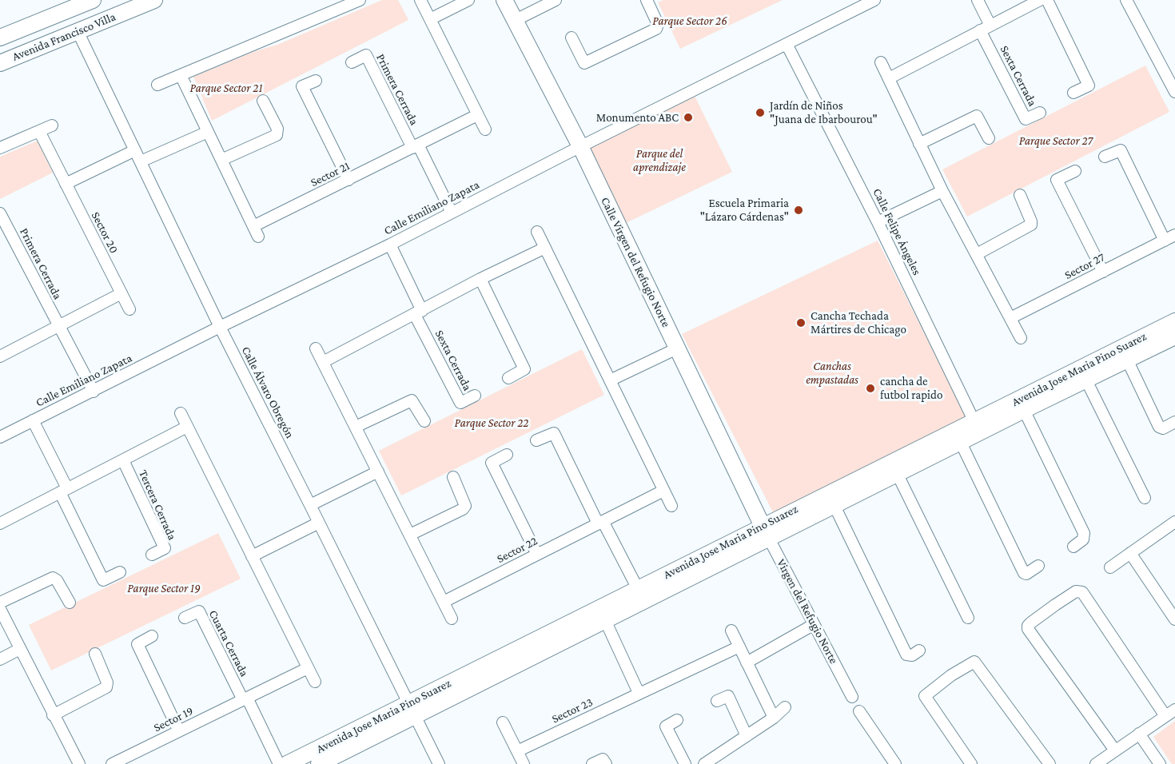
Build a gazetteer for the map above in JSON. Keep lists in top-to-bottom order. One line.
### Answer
{"streets":{"street":["Avenida Francisco Villa","Sexta Cerrada","Primera Cerrada","Sector 21","Calle Emiliano Zapata","Calle Felipe Ángeles","Sector 20","Calle Virgen del Refugio Norte","Sector 27","Avenida Jose Maria Pino Suarez","Calle Álvaro Obregón","Tercera Cerrada","Sector 22","Virgen del Refugio Norte","Cuarta Cerrada","Sector 23","Sector 19"]},"crossings":[["Avenida Francisco Villa","Calle Álvaro Obregón"],["Primera Cerrada","Sector 21"],["Calle Emiliano Zapata","Calle Felipe Ángeles"],["Calle Emiliano Zapata","Calle Virgen del Refugio Norte"],["Calle Emiliano Zapata","Calle Álvaro Obregón"],["Calle Felipe Ángeles","Avenida Jose Maria Pino Suarez"],["Calle Virgen del Refugio Norte","Avenida Jose Maria Pino Suarez"],["Calle Virgen del Refugio Norte","Virgen del Refugio Norte"],["Avenida Jose Maria Pino Suarez","Calle Álvaro Obregón"],["Avenida Jose Maria Pino Suarez","Virgen del Refugio Norte"],["Cuarta Cerrada","Sector 19"]],"parks":["Parque Sector 26","Parque Sector 21","Parque Sector 27","Parque del aprendizaje","Canchas empastadas","Parque Sector 22","Parque Sector 19"],"places":["Jardín de Niños \"Juana de Ibarbourou\"","Monumento ABC","Escuela Primaria \"Lázaro Cárdenas\"","Cancha Techada Mártires de Chicago","cancha de futbol rapido"]}
